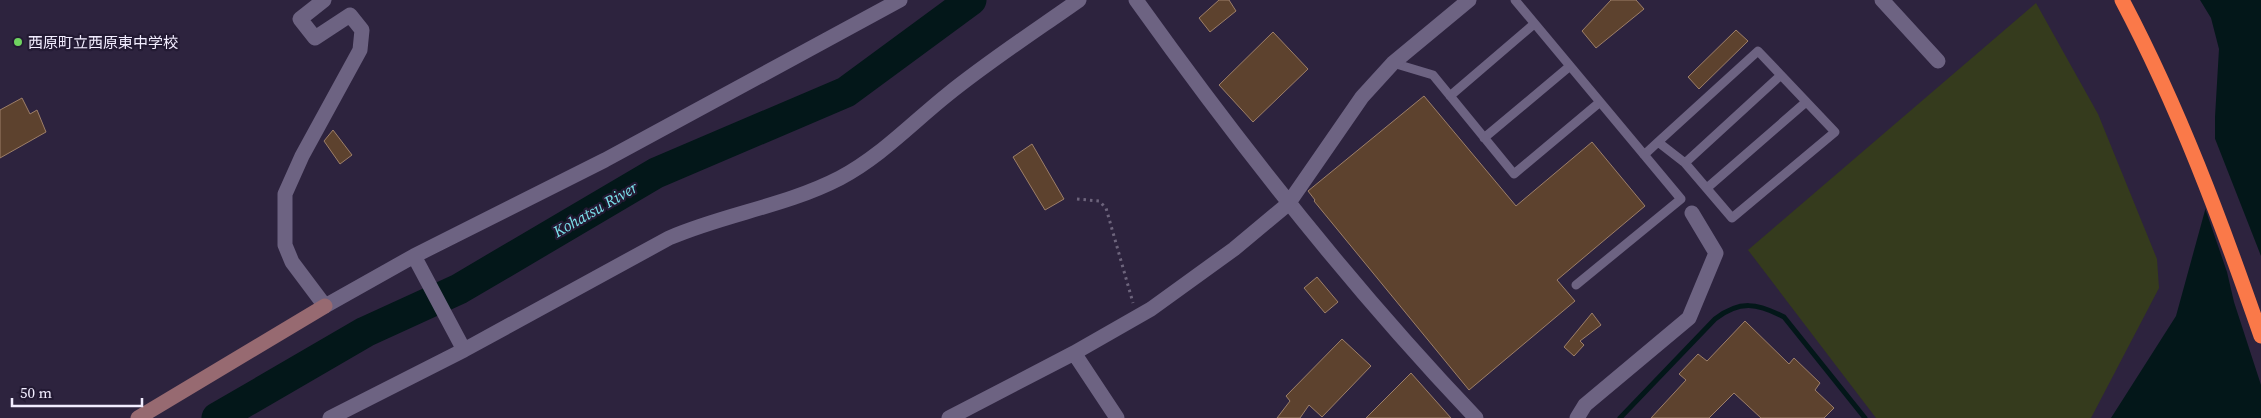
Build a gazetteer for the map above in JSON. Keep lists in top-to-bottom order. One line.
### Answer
{"water":["Kohatsu River"],"places":["西原町立西原東中学校"],"scale_bar":"50 m"}
